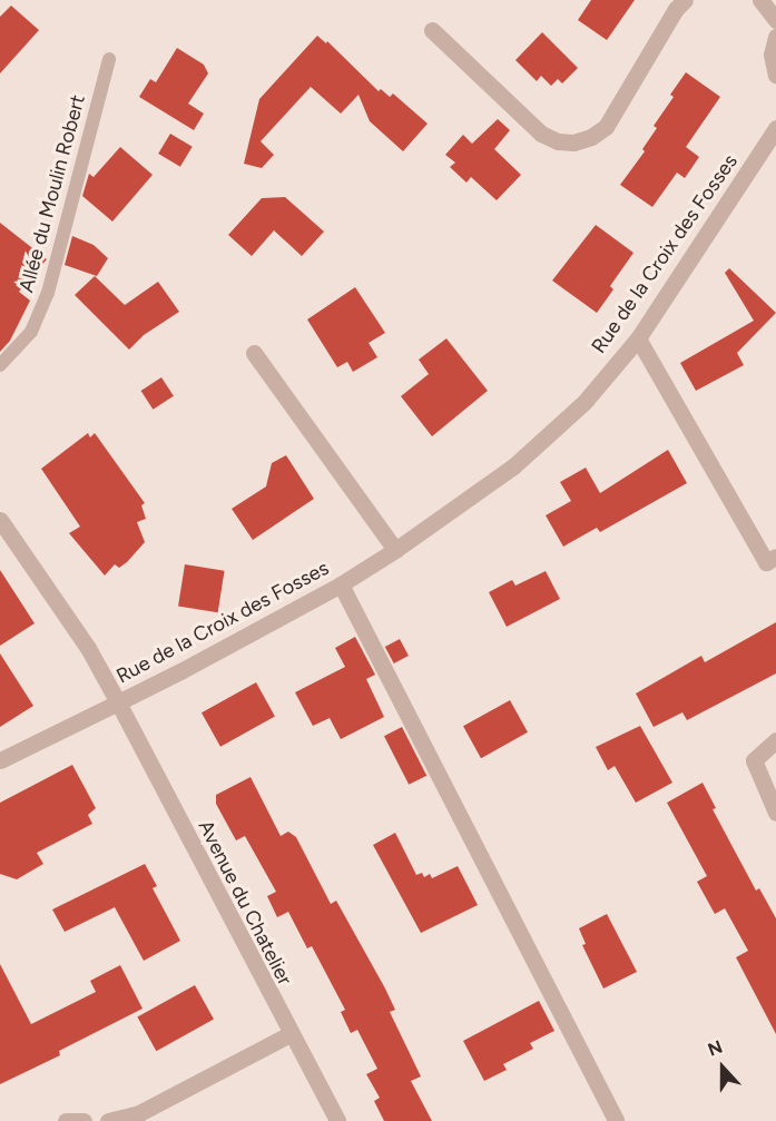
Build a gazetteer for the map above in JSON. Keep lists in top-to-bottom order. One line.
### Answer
{"streets":{"street":["Rue de la Croix des Fosses","Avenue du Chatelier"],"lane":["Allée du Moulin Robert"]},"crossings":[["Rue de la Croix des Fosses","Avenue du Chatelier"]],"north":"top"}
